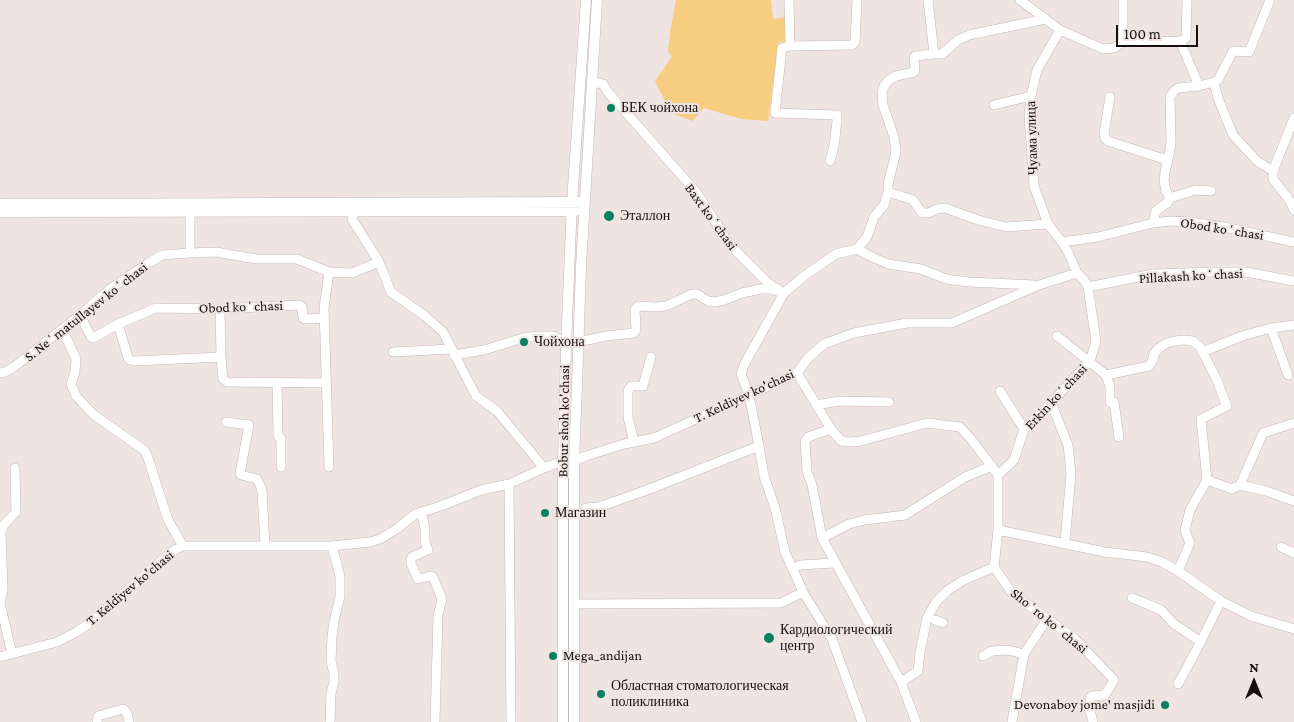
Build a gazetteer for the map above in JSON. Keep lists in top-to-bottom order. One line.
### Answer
{"streets":{"main road":["Bobur shoh ko'chasi"],"street":["Чуама улица","Baxt koʻchasi","Obod koʻchasi","Pillakash koʻchasi","S. Neʻmatullayev koʻchasi","T. Keldiyev ko'chasi","Erkin koʻchasi","Shoʻro koʻchasi"]},"crossings":[["Чуама улица","Obod koʻchasi"],["Чуама улица","Pillakash koʻchasi"],["Чуама улица","T. Keldiyev ko'chasi"],["Чуама улица","Erkin koʻchasi"],["Baxt koʻchasi","Bobur shoh ko'chasi"],["Obod koʻchasi","S. Neʻmatullayev koʻchasi"],["Pillakash koʻchasi","Erkin koʻchasi"],["T. Keldiyev ko'chasi","Bobur shoh ko'chasi"]],"places":["БЕК чойхона","Эталлон","Чойхона","Магазин","Кардиологический центр","Mega_andijan","Областная стоматологическая поликлиника","Devonaboy jome' masjidi"],"scale_bar":"100 m","north":"top"}
